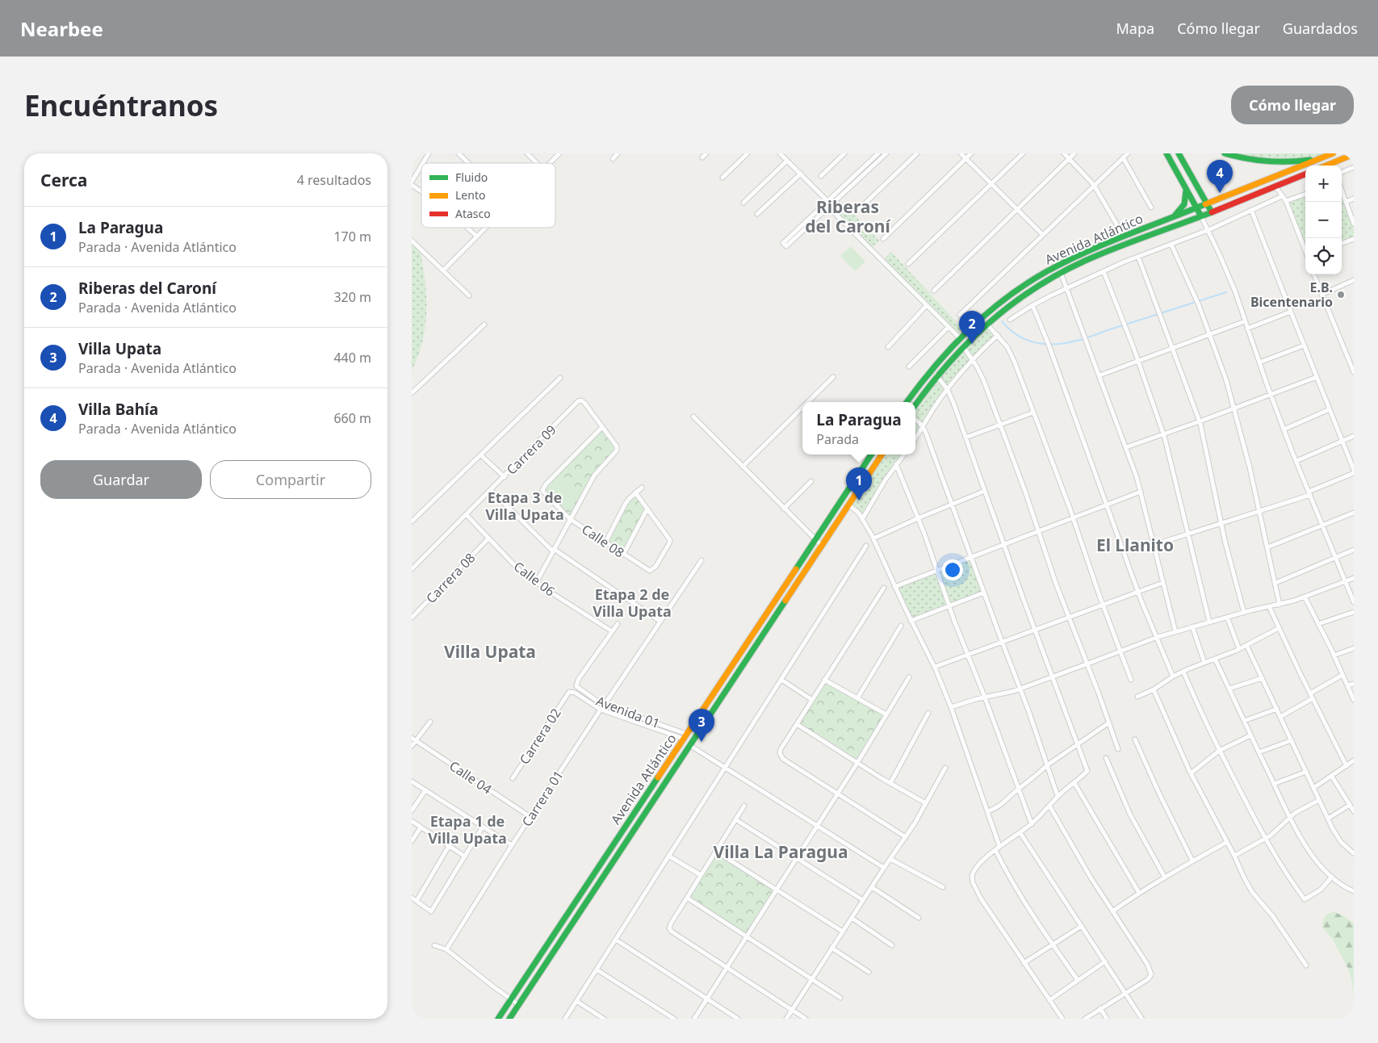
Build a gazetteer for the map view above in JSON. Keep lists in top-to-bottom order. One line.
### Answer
{"streets":{"street":["Avenida Atlántico","Carrera 09","Calle 08","Carrera 08","Calle 06","Avenida 01","Carrera 02","Calle 04","Carrera 01"]},"crossings":[["Avenida Atlántico","Avenida 01"],["Carrera 09","Calle 08"],["Carrera 09","Calle 06"],["Carrera 08","Calle 06"],["Calle 06","Avenida 01"],["Avenida 01","Carrera 02"],["Avenida 01","Carrera 01"],["Calle 04","Carrera 01"]],"districts":["Riberas del Caroní","Etapa 3 de Villa Upata","El Llanito","Etapa 2 de Villa Upata","Villa Upata","Etapa 1 de Villa Upata","Villa La Paragua"],"places":["E.B. Bicentenario"],"legend":["Fluido","Lento","Atasco"],"page":{"header":"Nearbee","nav":["Mapa","Cómo llegar","Guardados"],"buttons":["Cómo llegar",["Guardar","Compartir"]],"title":"Encuéntranos","heading":["Cerca","4 resultados"],"pins":["4","2","1","3"],"map_buttons":["+","−"],"list":[{"mark":"1","name":"La Paragua","note":"Parada · Avenida Atlántico","value":"170 m"},{"mark":"2","name":"Riberas del Caroní","note":"Parada · Avenida Atlántico","value":"320 m"},{"mark":"3","name":"Villa Upata","note":"Parada · Avenida Atlántico","value":"440 m"},{"mark":"4","name":"Villa Bahía","note":"Parada · Avenida Atlántico","value":"660 m"}],"popup":["La Paragua","Parada"]}}
